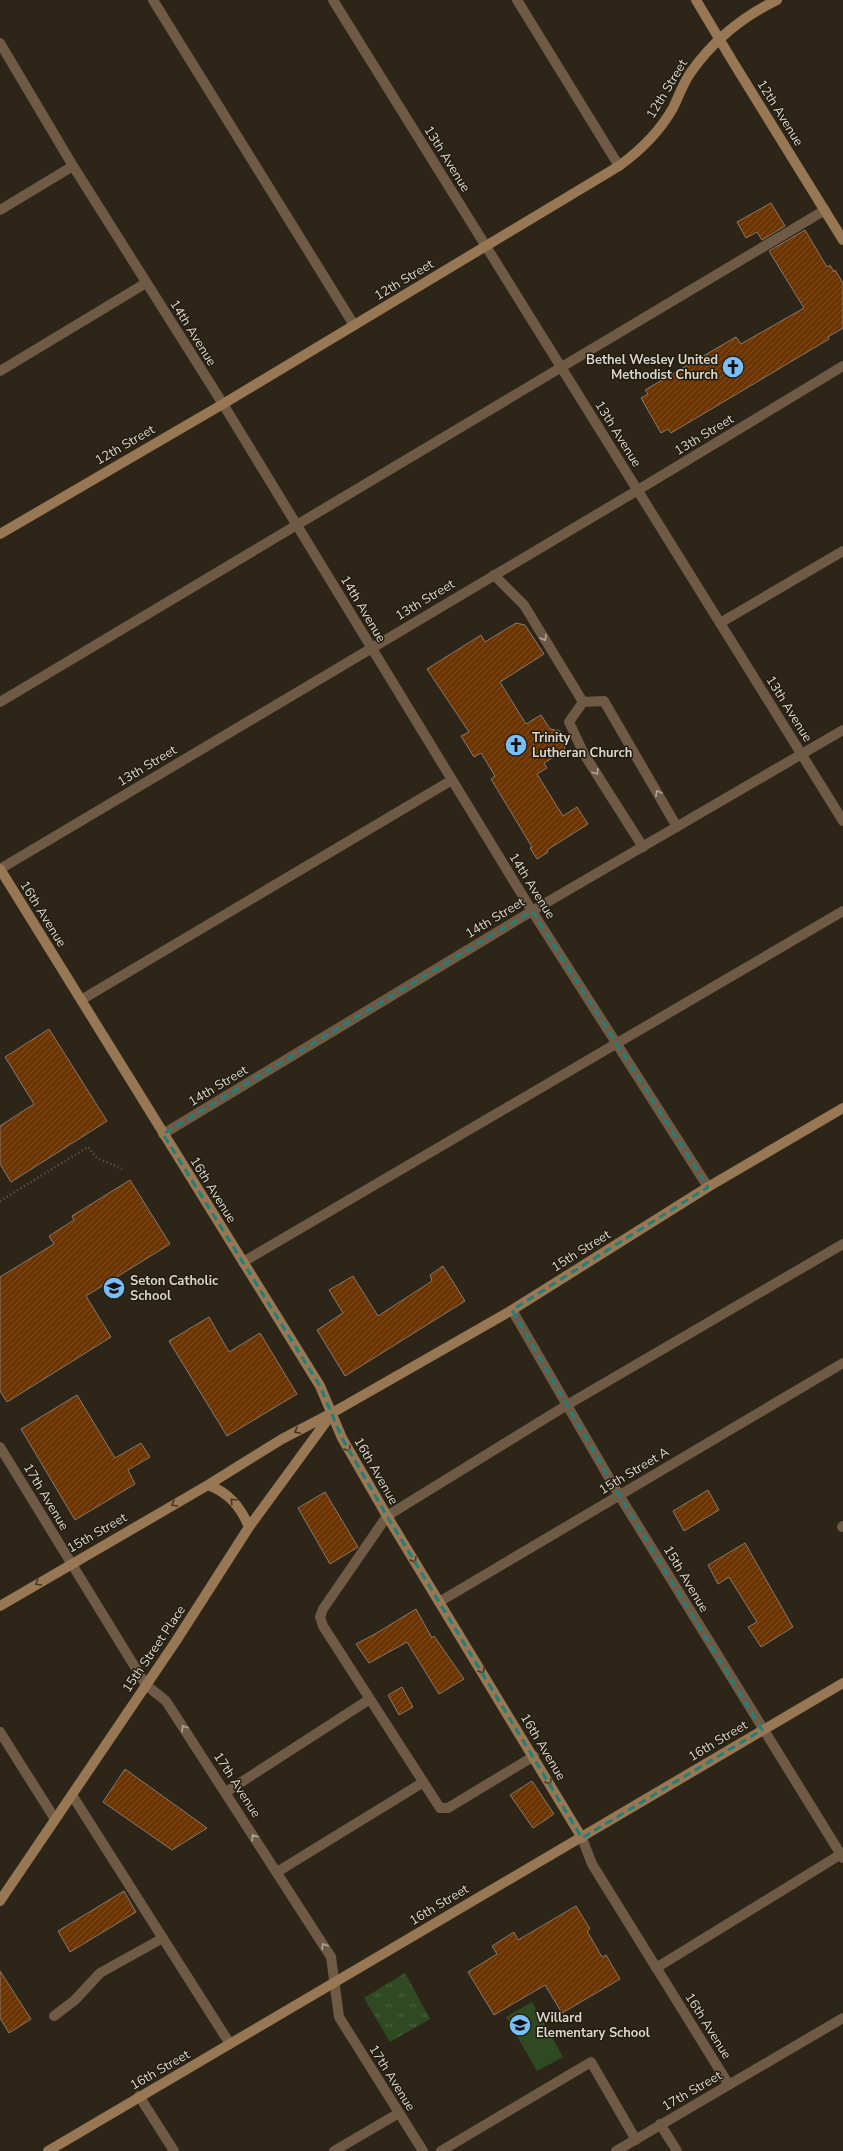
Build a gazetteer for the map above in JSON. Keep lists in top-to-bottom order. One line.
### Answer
{"streets":{"street":["12th Street","12th Avenue","13th Avenue","14th Avenue","13th Street","16th Avenue","14th Street","15th Street","15th Street A","17th Avenue","15th Avenue","15th Street Place","16th Street","17th Street"]},"crossings":[["12th Street","12th Avenue"],["12th Street","13th Avenue"],["12th Street","14th Avenue"],["13th Avenue","13th Street"],["13th Avenue","14th Street"],["14th Avenue","13th Street"],["14th Avenue","14th Street"],["14th Avenue","15th Street"],["13th Street","16th Avenue"],["16th Avenue","14th Street"],["16th Avenue","15th Street"],["16th Avenue","15th Street A"],["16th Avenue","15th Street Place"],["16th Avenue","16th Street"],["16th Avenue","17th Street"],["15th Street","17th Avenue"],["15th Street","15th Avenue"],["15th Street","15th Street Place"],["15th Street A","15th Avenue"],["17th Avenue","15th Street Place"],["17th Avenue","16th Street"],["15th Avenue","16th Street"]],"one_way":["15th Street","17th Avenue"],"places":{"church":["Bethel Wesley United Methodist Church","Trinity Lutheran Church"],"school or university":["Seton Catholic School","Willard Elementary School"]}}
